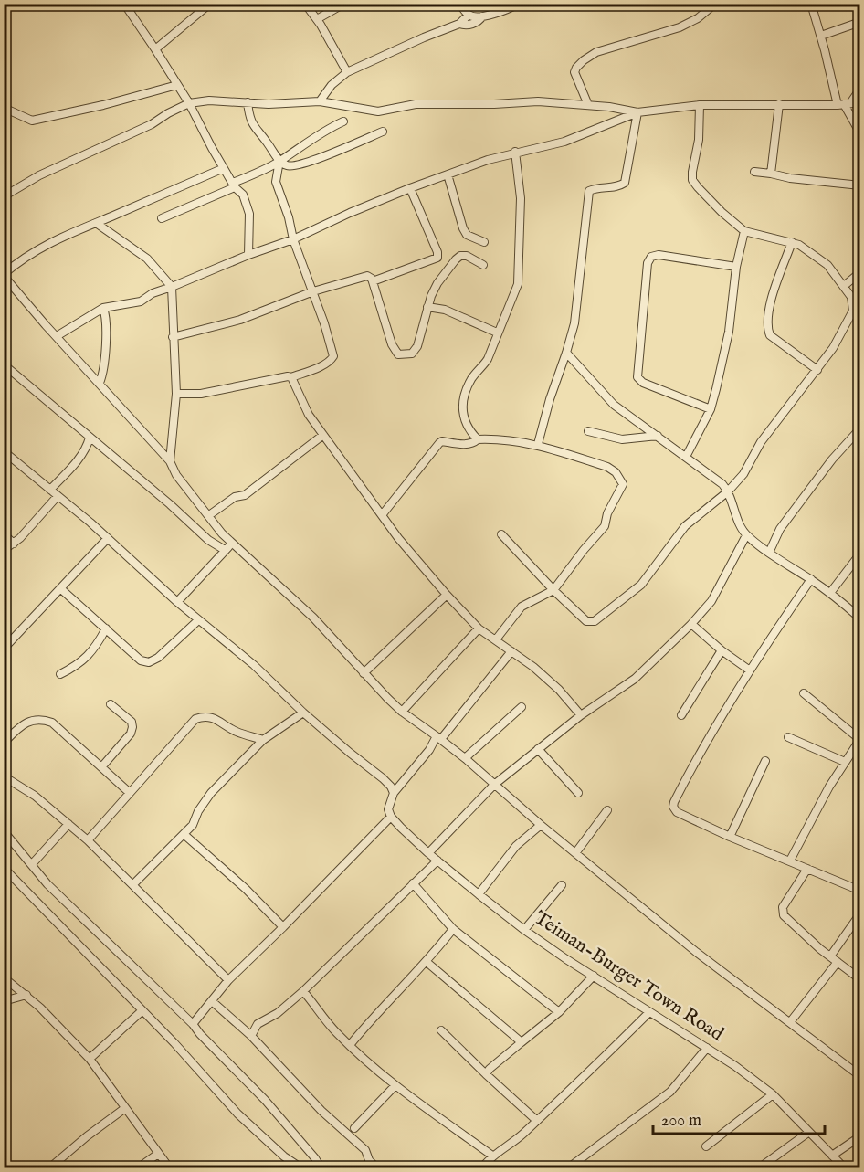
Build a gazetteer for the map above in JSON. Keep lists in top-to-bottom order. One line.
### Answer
{"streets":{"street":["Teiman-Burger Town Road"]},"scale_bar":"200 m"}
